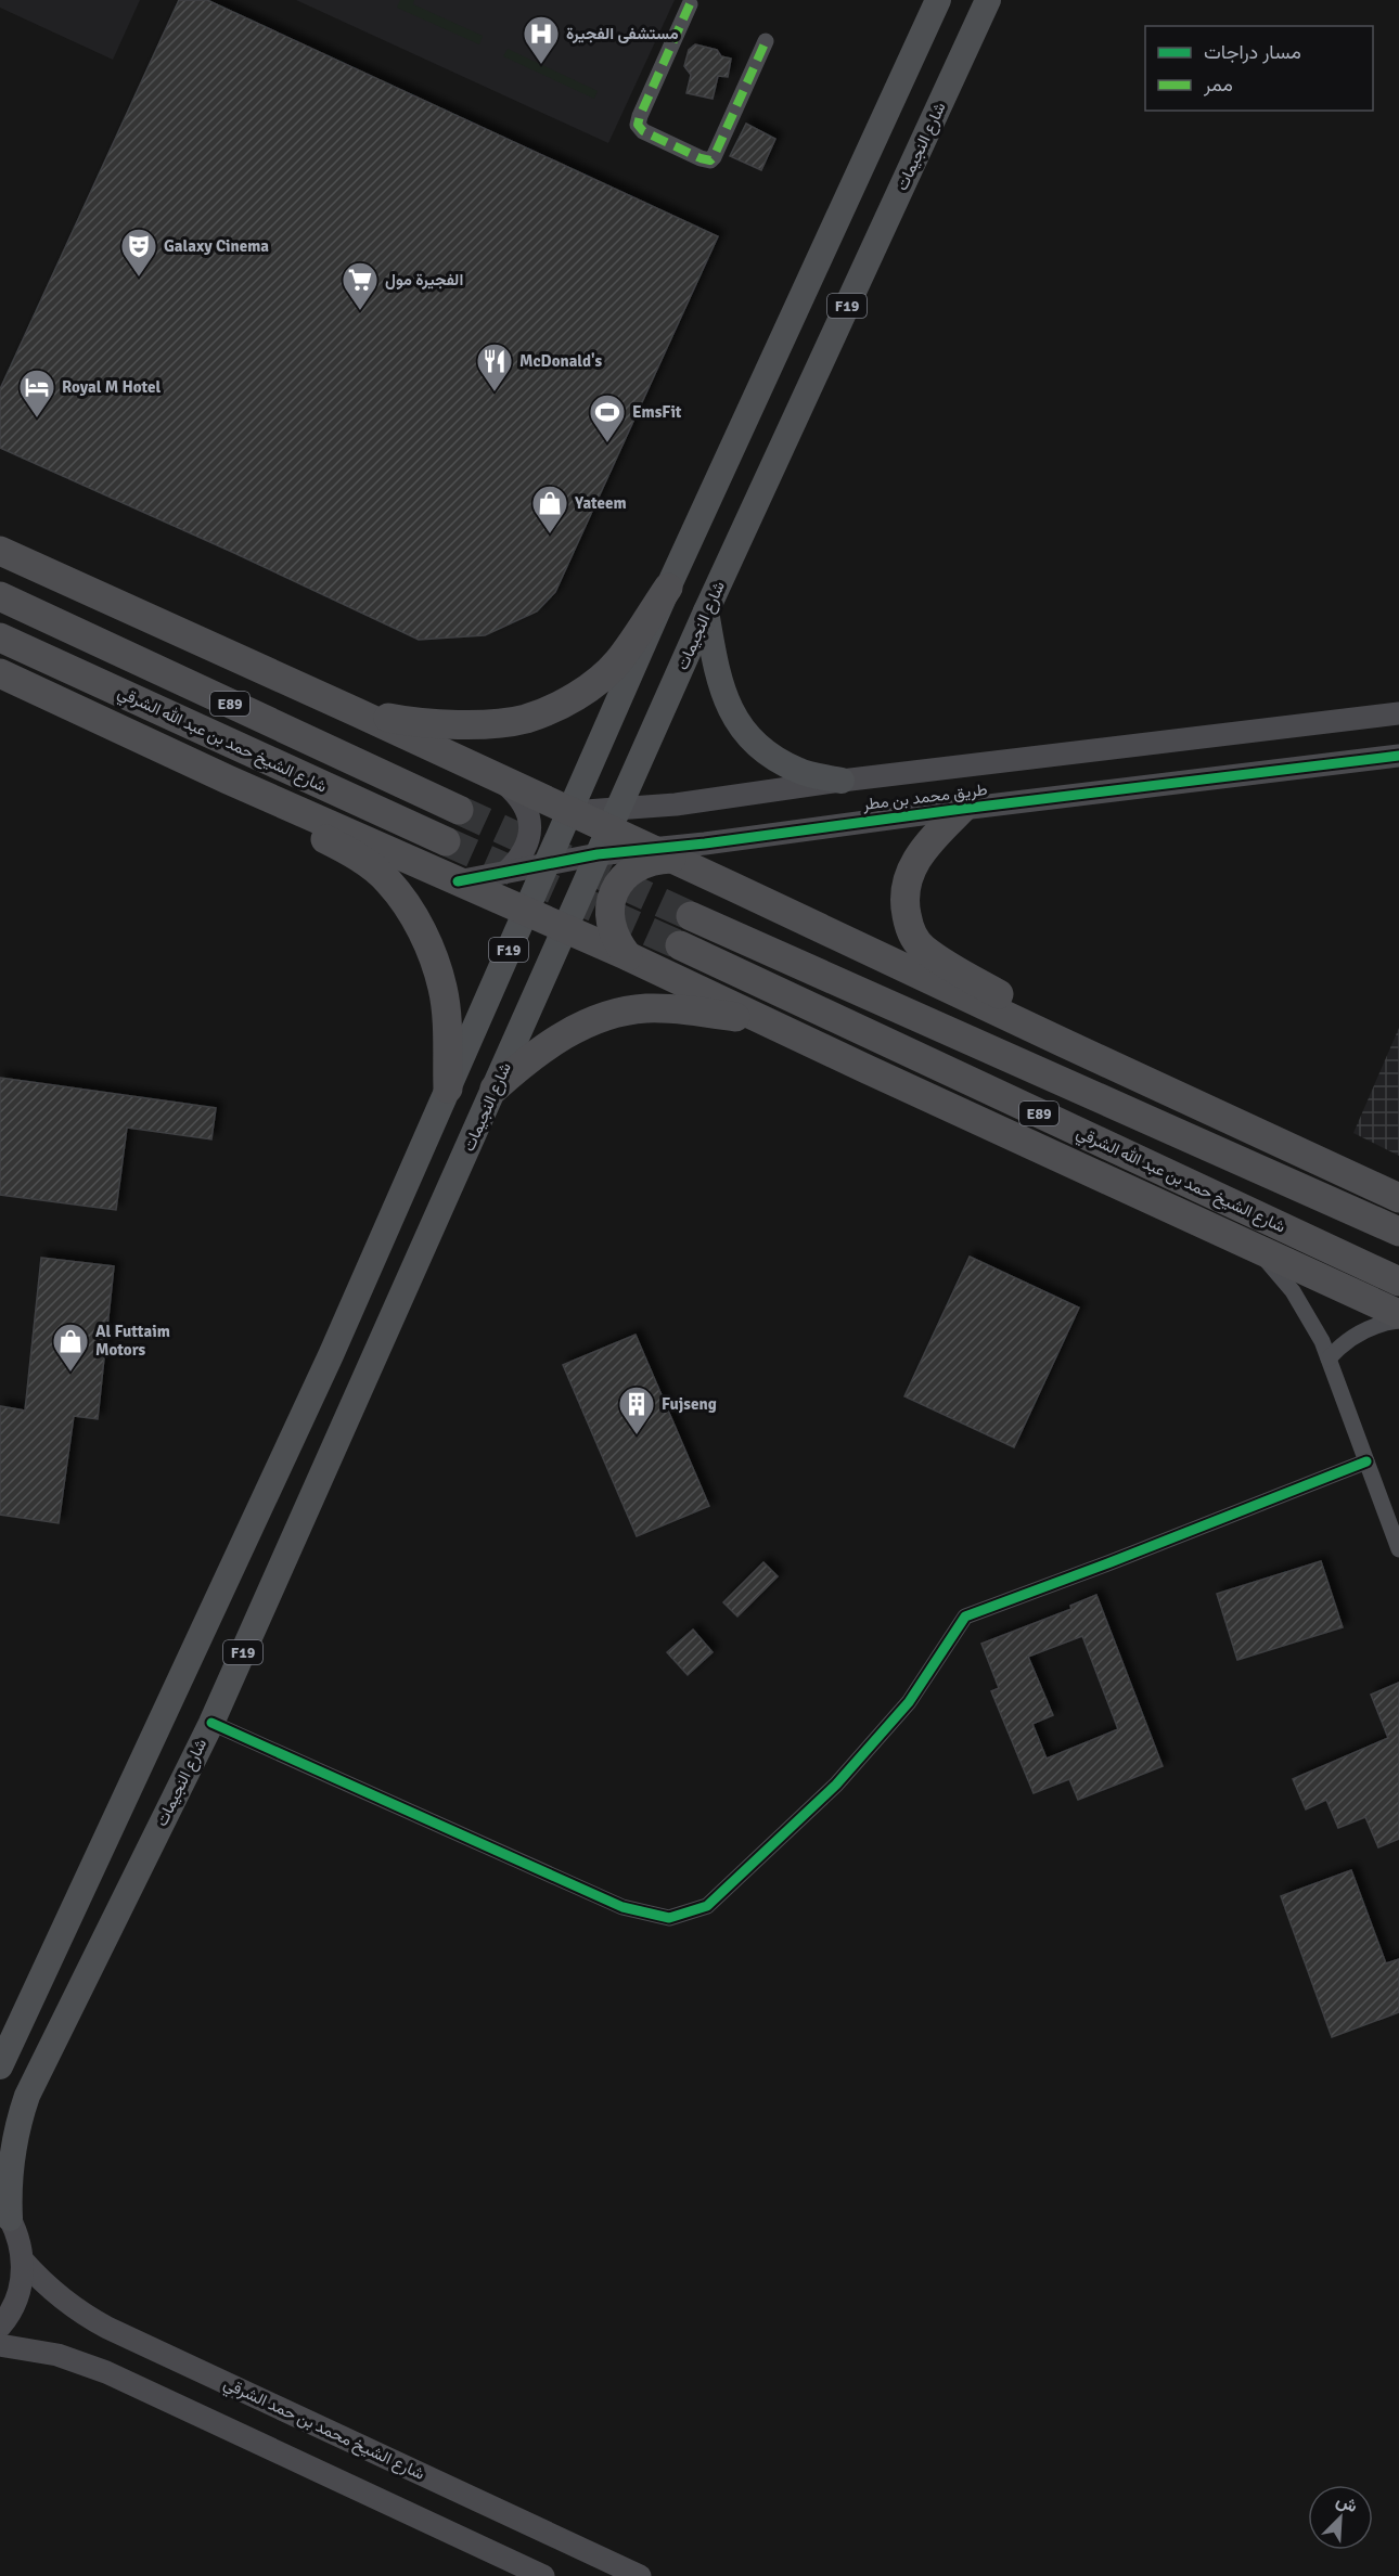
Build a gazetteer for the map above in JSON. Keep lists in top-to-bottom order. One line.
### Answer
{"streets":{"highway":["E89","شارع الشيخ حمد بن عبد الله الشرقي"],"main road":["شارع النجيمات","F19"],"street":["طريق محمد بن مطر","شارع الشيخ محمد بن حمد الشرقي"]},"crossings":[["شارع النجيمات","طريق محمد بن مطر"],["F19","طريق محمد بن مطر"]],"places":{"hospital":["مستشفى الفجيرة"],"theatre":["Galaxy Cinema"],"supermarket":["الفجيرة مول"],"restaurant":["McDonald's"],"hotel":["Royal M Hotel"],"sports":["EmsFit"],"shop":["Yateem","Al Futtaim Motors"],"building":["Fujseng"]},"legend":["مسار دراجات","ممر"],"north":"top right"}
